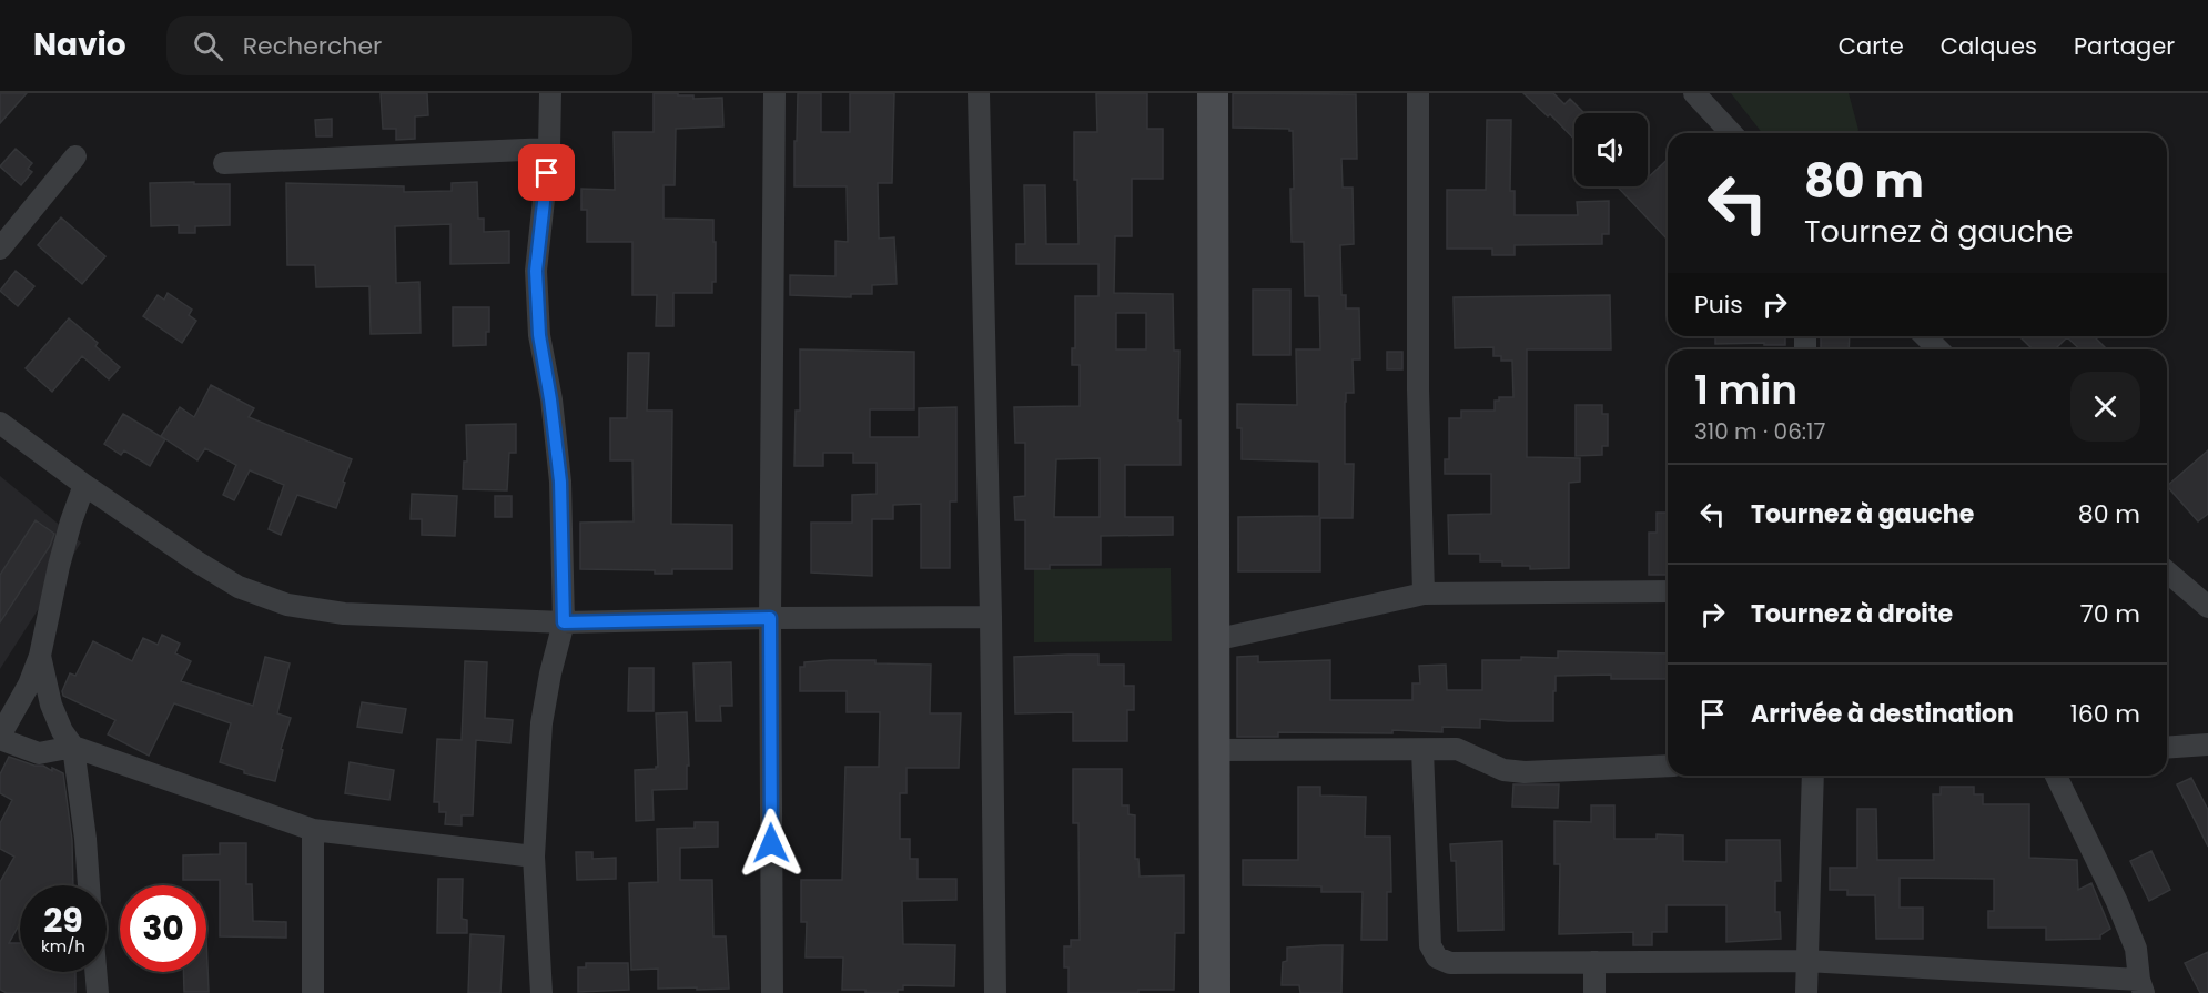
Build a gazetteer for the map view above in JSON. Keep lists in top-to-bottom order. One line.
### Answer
{"page":{"header":"Navio","search":"Rechercher","nav":["Carte","Calques","Partager"],"turn":["80 m","Tournez à gauche"],"then":"Puis","heading":["1 min","310 m · 06:17"],"list":[{"name":"Tournez à gauche","value":"80 m"},{"name":"Tournez à droite","value":"70 m"},{"name":"Arrivée à destination","value":"160 m"}],"speed":"29 km/h","limit":"30"}}
